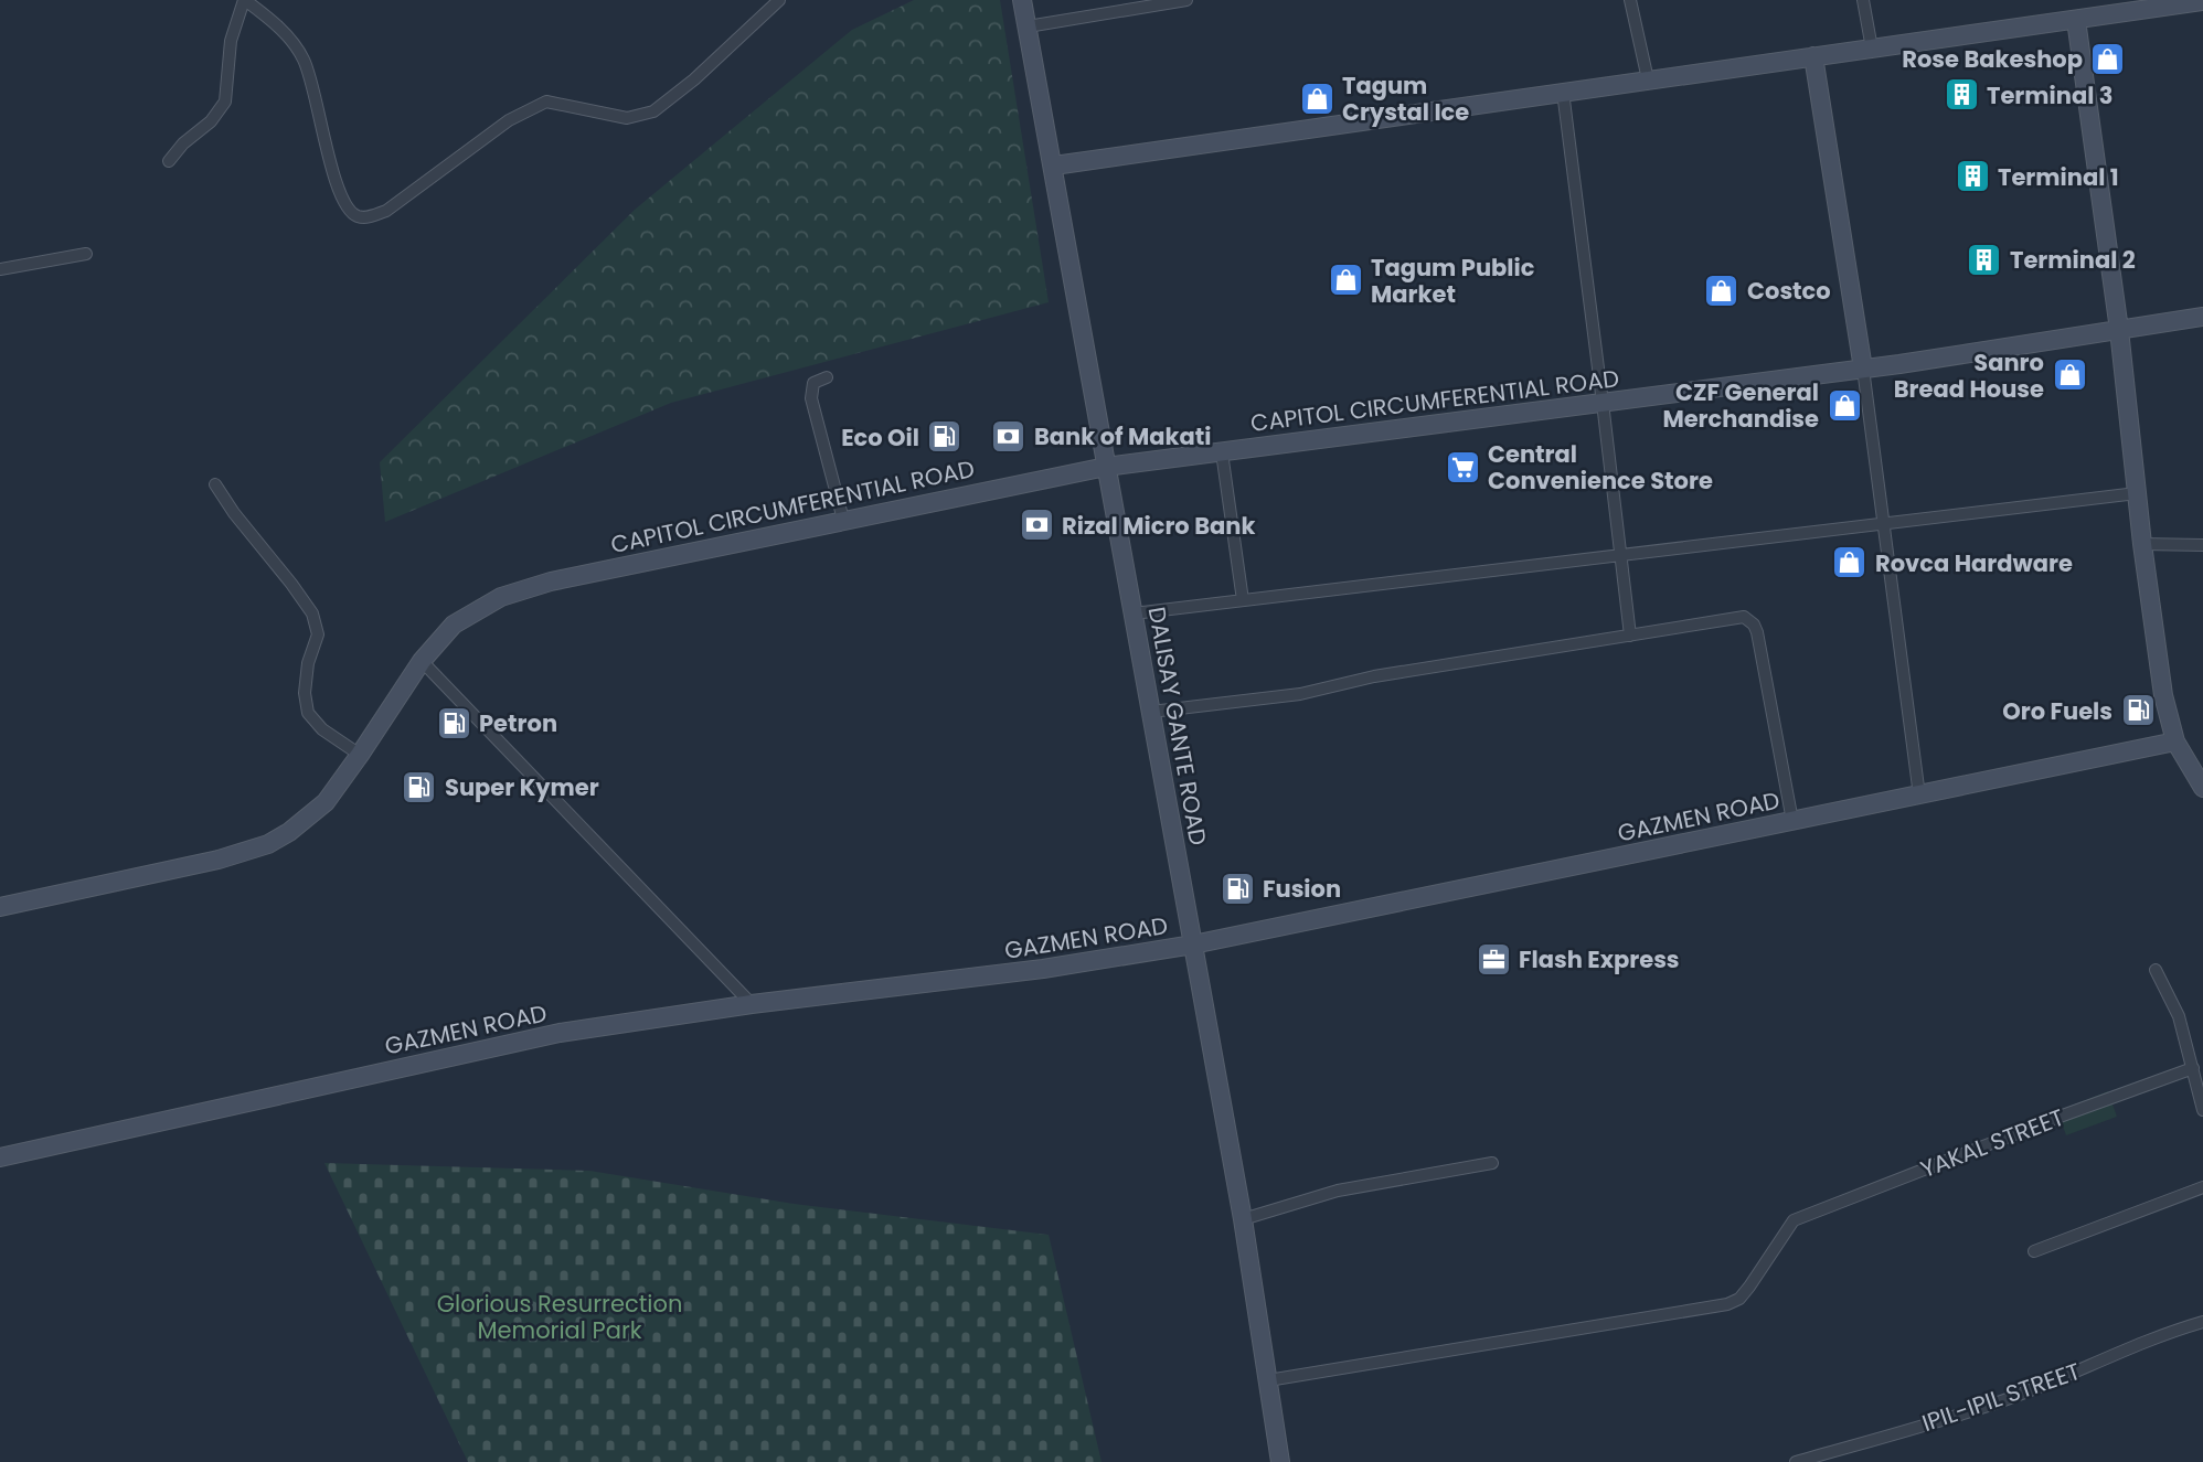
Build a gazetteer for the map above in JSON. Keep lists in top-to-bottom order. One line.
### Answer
{"streets":{"main road":["CAPITOL CIRCUMFERENTIAL ROAD","DALISAY GANTE ROAD","GAZMEN ROAD"],"street":["YAKAL STREET","IPIL-IPIL STREET"]},"crossings":[["CAPITOL CIRCUMFERENTIAL ROAD","DALISAY GANTE ROAD"],["DALISAY GANTE ROAD","GAZMEN ROAD"],["DALISAY GANTE ROAD","YAKAL STREET"]],"parks":["Glorious Resurrection Memorial Park"],"places":{"shop":["Rose Bakeshop","Tagum Crystal Ice","Tagum Public Market","Costco","Sanro Bread House","CZF General Merchandise","Rovca Hardware"],"building":["Terminal 3","Terminal 1","Terminal 2"],"bank":["Bank of Makati","Rizal Micro Bank"],"fuel station":["Eco Oil","Oro Fuels","Petron","Super Kymer","Fusion"],"supermarket":["Central Convenience Store"],"office":["Flash Express"]}}
